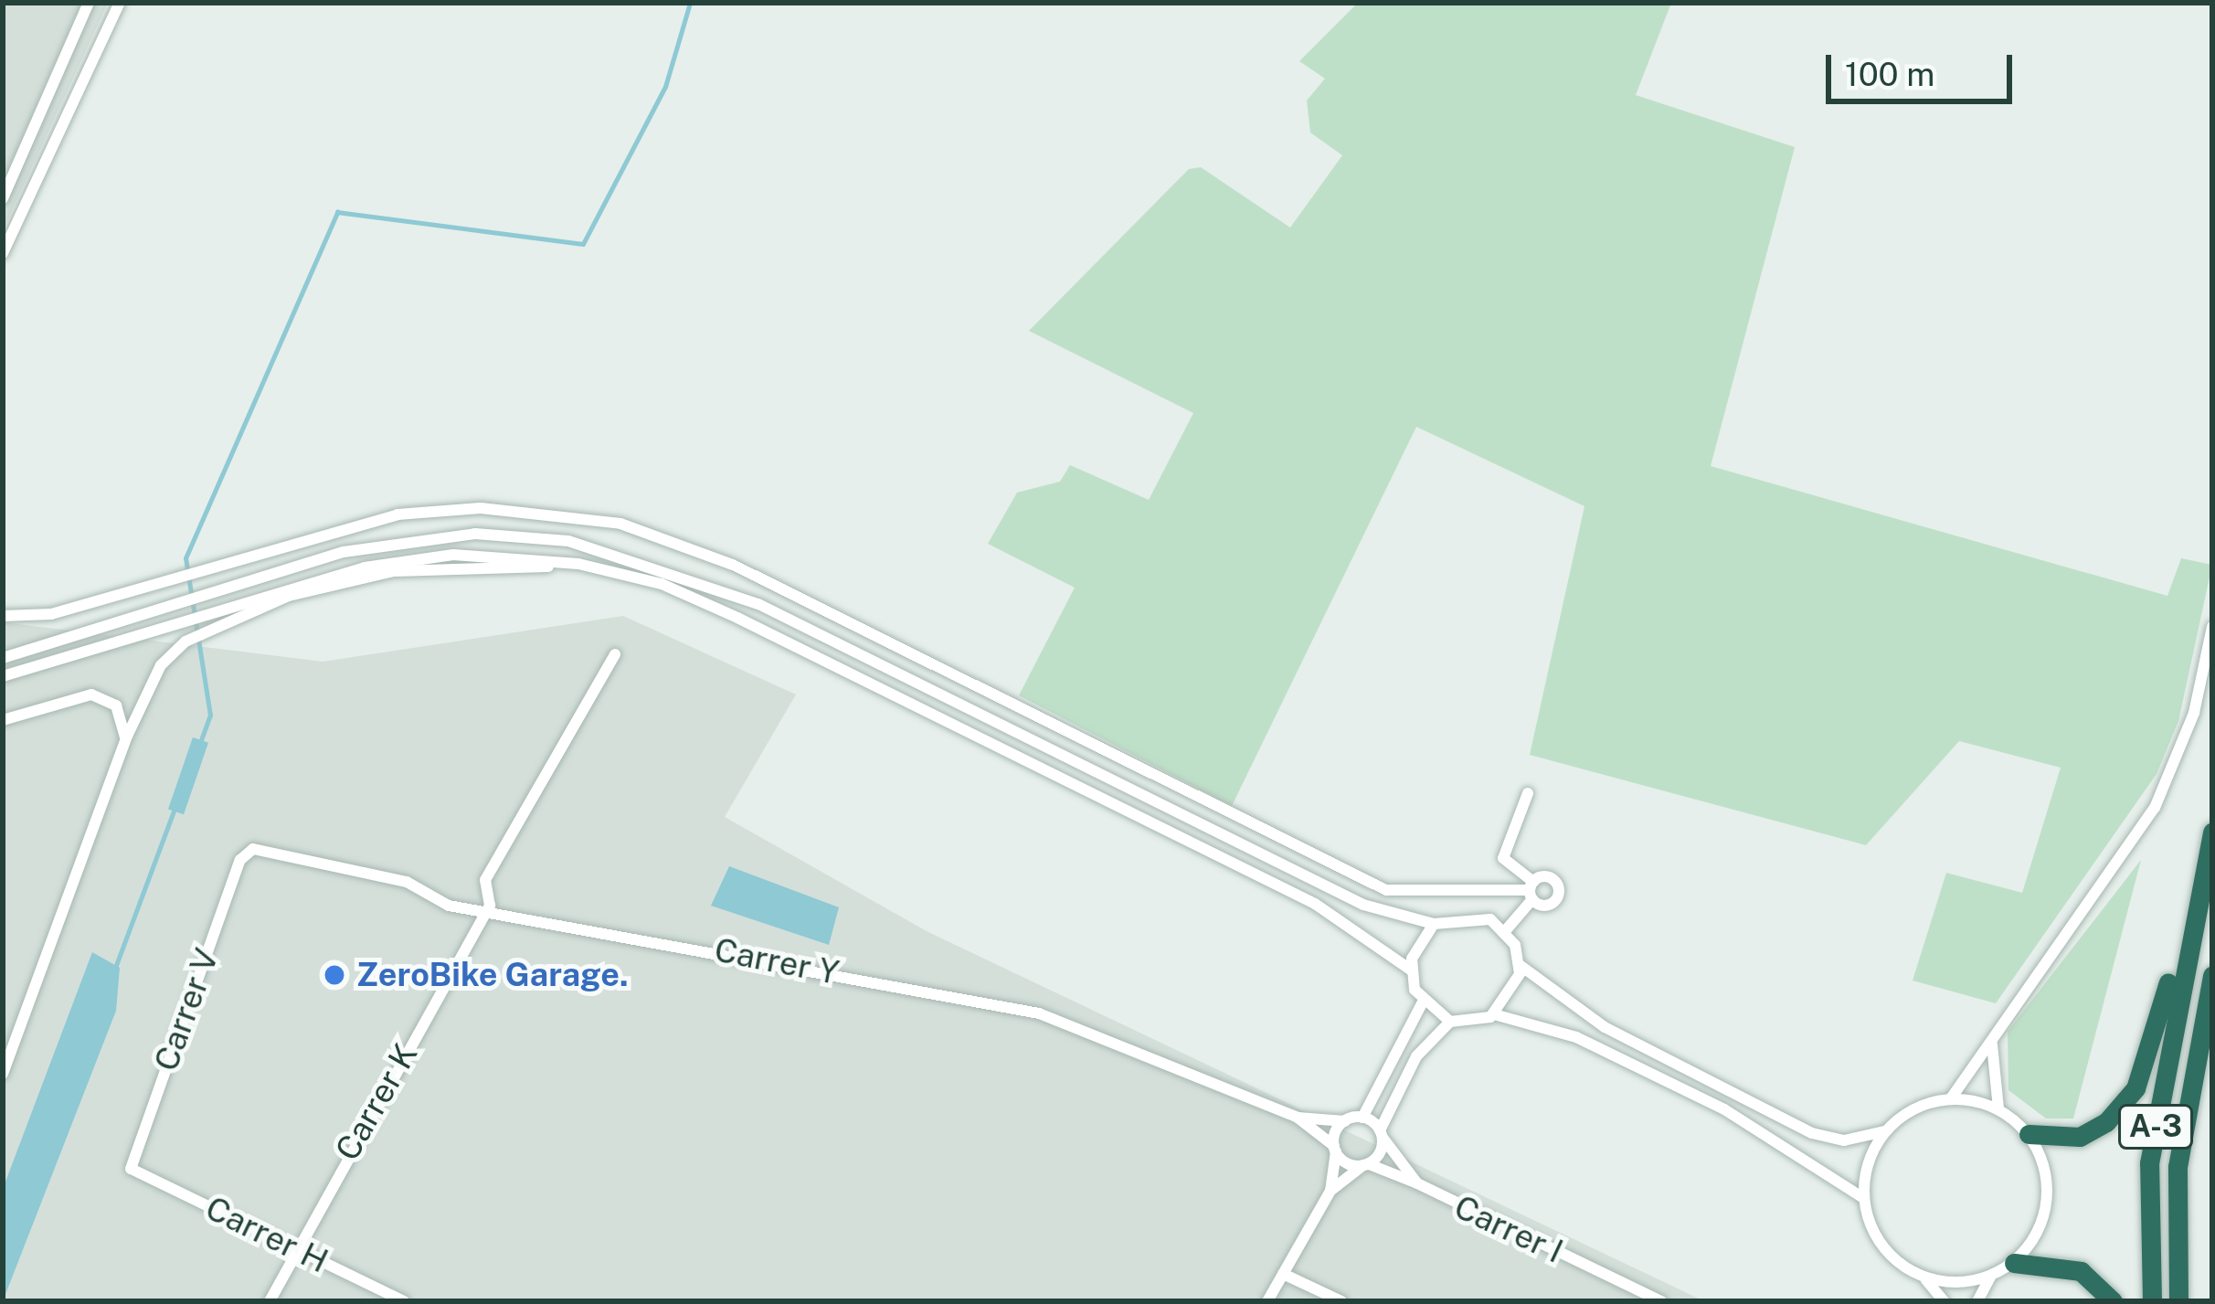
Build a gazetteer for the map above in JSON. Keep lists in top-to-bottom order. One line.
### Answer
{"streets":{"highway":["A-3"],"street":["Carrer Y","Carrer V","Carrer K","Carrer I","Carrer H"]},"crossings":[["Carrer Y","Carrer V"],["Carrer Y","Carrer K"],["Carrer Y","Carrer I"],["Carrer V","Carrer H"],["Carrer K","Carrer H"]],"places":["ZeroBike Garage."],"scale_bar":"100 m"}
